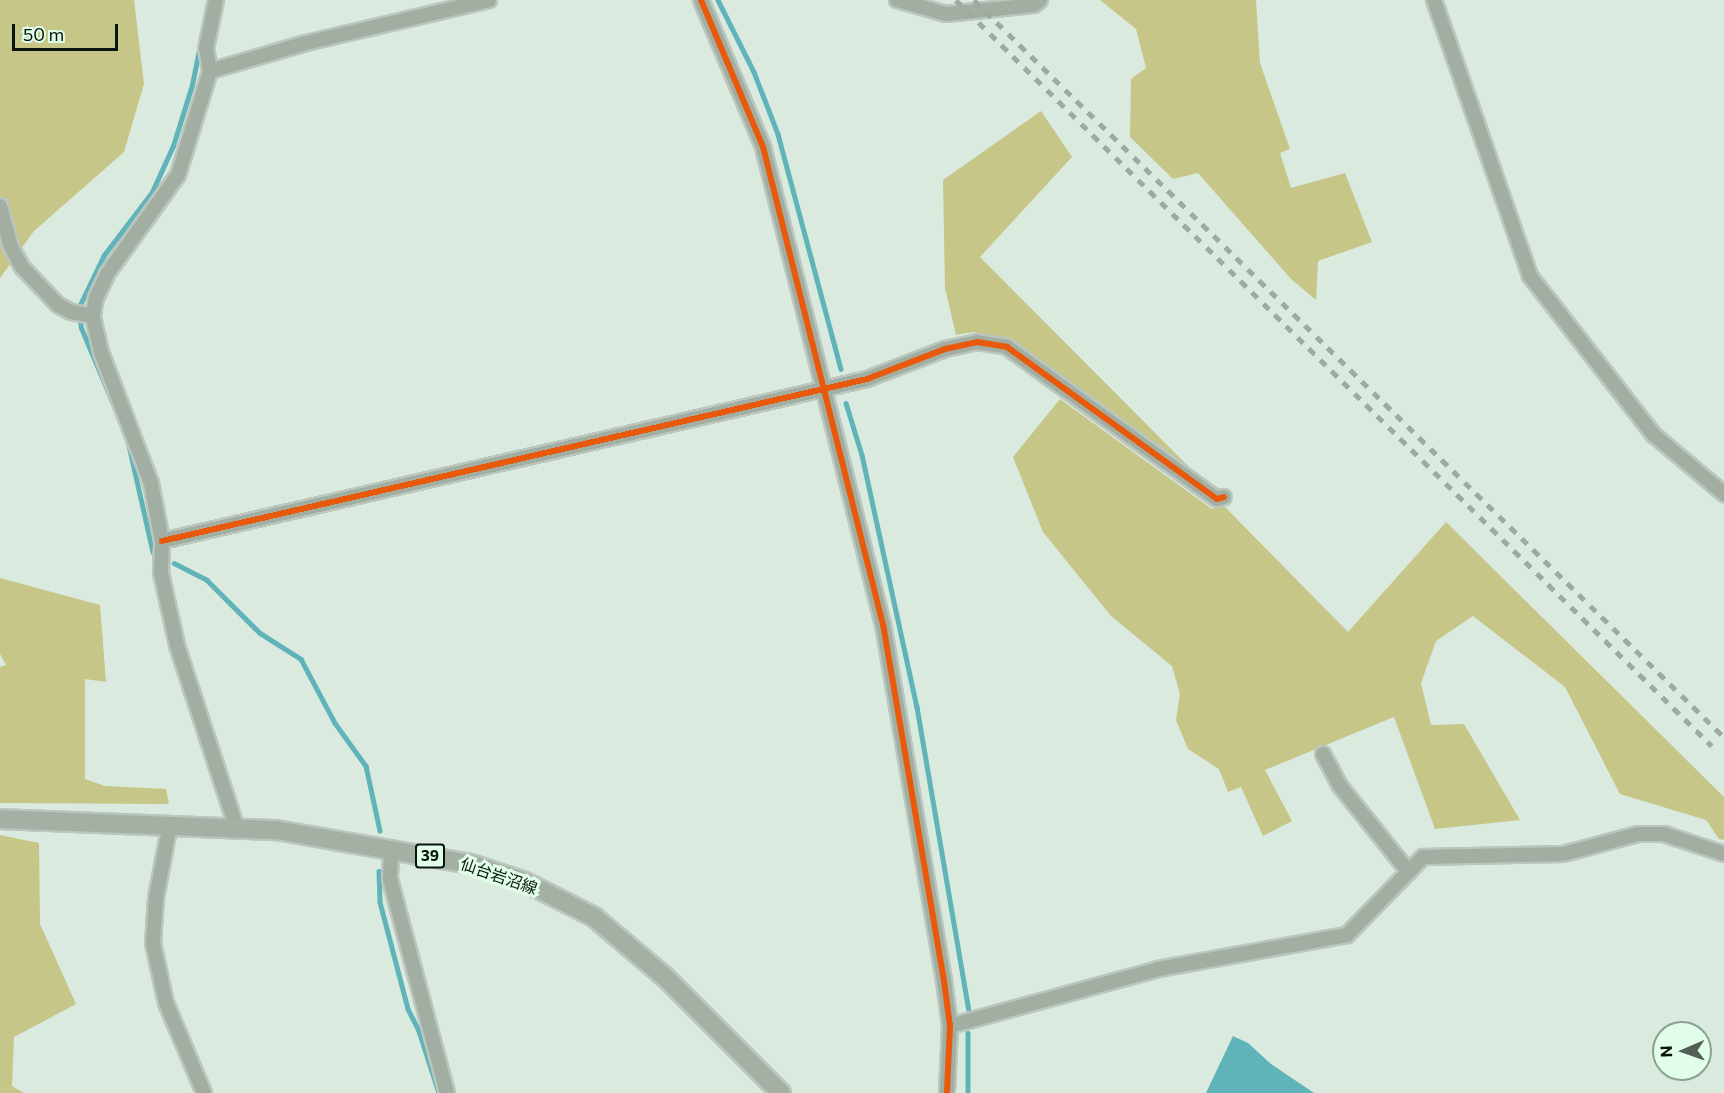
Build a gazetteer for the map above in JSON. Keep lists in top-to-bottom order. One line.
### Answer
{"streets":{"main road":["39","仙台岩沼線"]},"scale_bar":"50 m","north":"left"}
